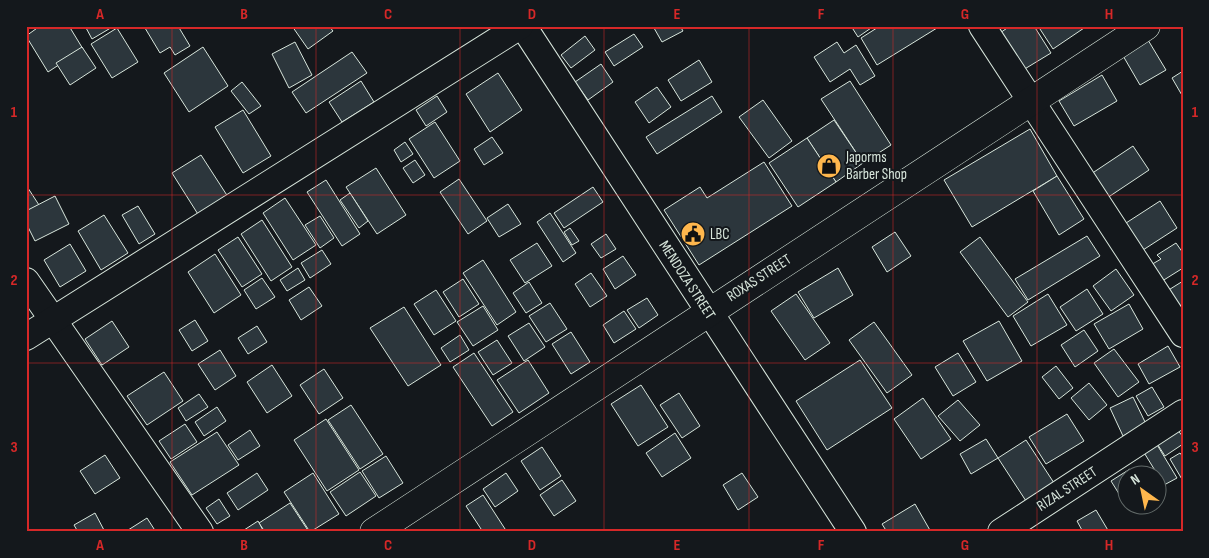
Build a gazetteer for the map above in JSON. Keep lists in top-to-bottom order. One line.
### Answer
{"streets":{"main road":["ROXAS STREET"],"street":["MENDOZA STREET","RIZAL STREET"]},"crossings":[["ROXAS STREET","MENDOZA STREET"]],"places":{"shop":["Japorms Barber Shop"],"public building":["LBC"]},"north":"top left","grid":{"columns":["A","B","C","D","E","F","G","H"],"rows":["1","2","3"]}}
